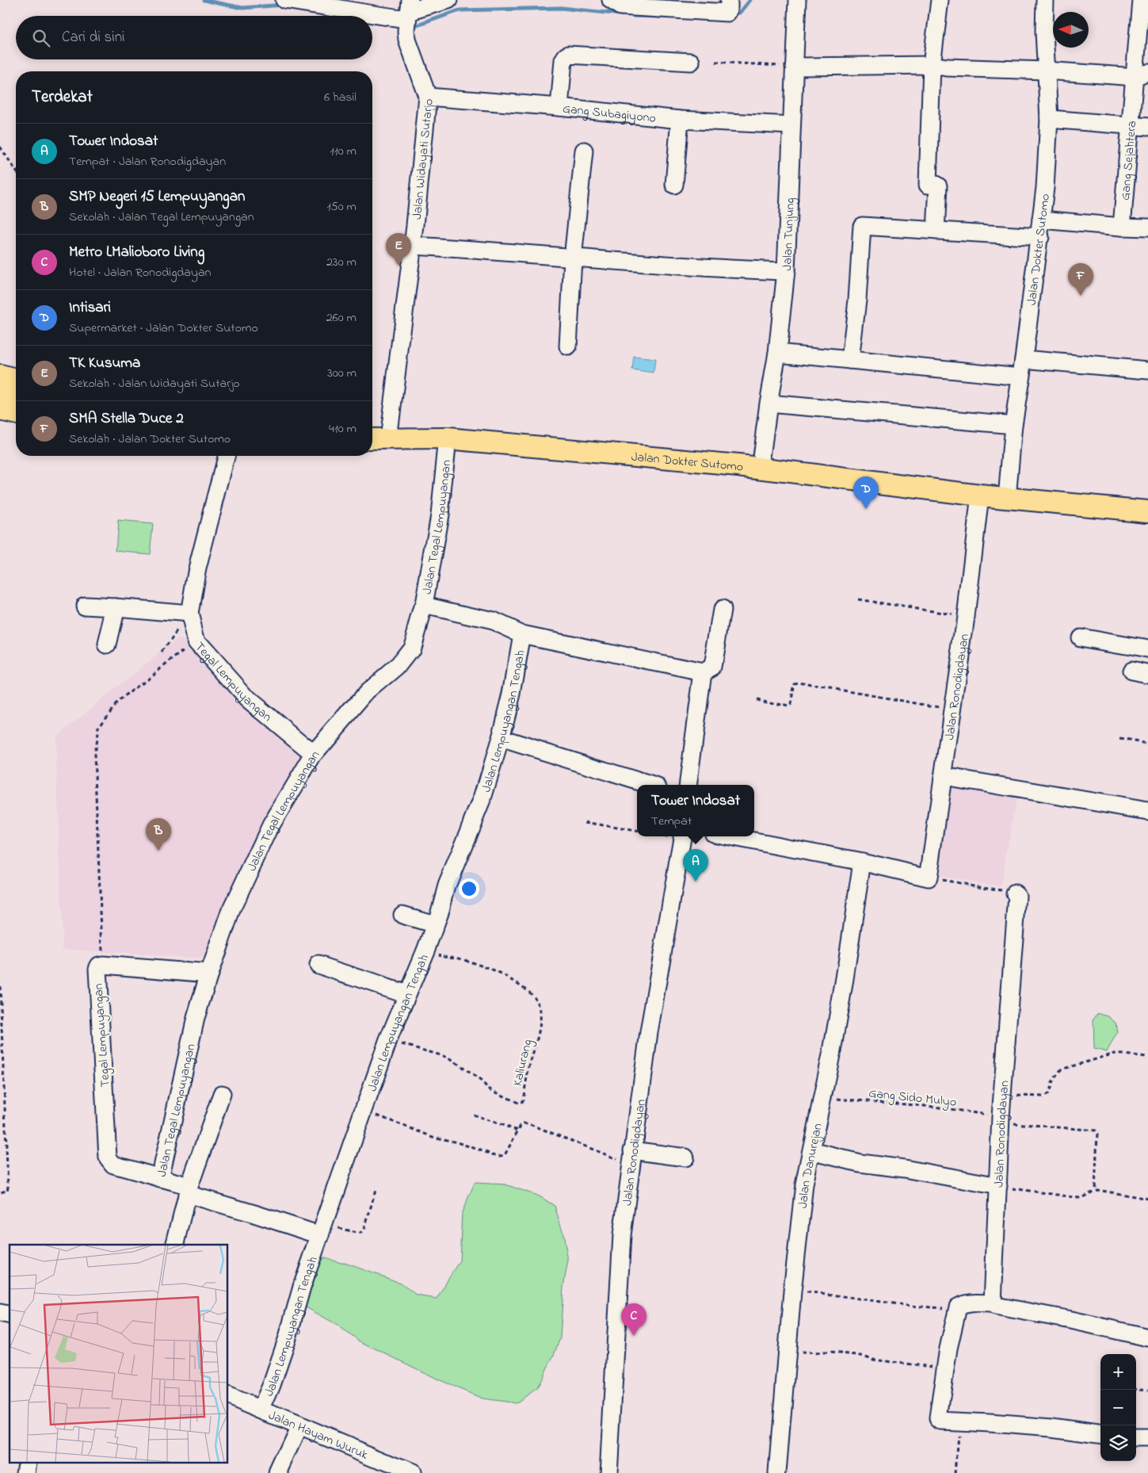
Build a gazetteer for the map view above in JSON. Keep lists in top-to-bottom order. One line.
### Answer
{"streets":{"main road":["Jalan Dokter Sutomo"],"street":["Gang Subagiyono","Jalan Widayati Sutarjo","Gang Sejahtera","Jalan Tunjung","Jalan Tegal Lempuyangan","Tegal Lempuyangan","Jalan Ronodigdayan","Jalan Lempuyangan Tengah","Jalan Danurejan","Jalan Hayam Wuruk"],"path":["Kaliurang","Gang Sido Mulyo"]},"crossings":[["Gang Subagiyono","Jalan Widayati Sutarjo"],["Gang Subagiyono","Jalan Tunjung"],["Jalan Widayati Sutarjo","Jalan Dokter Sutomo"],["Jalan Tunjung","Jalan Dokter Sutomo"],["Jalan Dokter Sutomo","Jalan Tegal Lempuyangan"],["Jalan Dokter Sutomo","Jalan Ronodigdayan"],["Jalan Tegal Lempuyangan","Tegal Lempuyangan"],["Jalan Tegal Lempuyangan","Jalan Lempuyangan Tengah"],["Jalan Ronodigdayan","Gang Sido Mulyo"],["Jalan Lempuyangan Tengah","Kaliurang"],["Jalan Lempuyangan Tengah","Jalan Hayam Wuruk"],["Gang Sido Mulyo","Jalan Danurejan"]],"north":"left","page":{"search":"Cari di sini","heading":["Terdekat","6 hasil"],"list":[{"mark":"A","name":"Tower Indosat","note":"Tempat · Jalan Ronodigdayan","value":"110 m"},{"mark":"B","name":"SMP Negeri 15 Lempuyangan","note":"Sekolah · Jalan Tegal Lempuyangan","value":"150 m"},{"mark":"C","name":"Metro LMalioboro Living","note":"Hotel · Jalan Ronodigdayan","value":"230 m"},{"mark":"D","name":"Intisari","note":"Supermarket · Jalan Dokter Sutomo","value":"260 m"},{"mark":"E","name":"TK Kusuma","note":"Sekolah · Jalan Widayati Sutarjo","value":"300 m"},{"mark":"F","name":"SMA Stella Duce 2","note":"Sekolah · Jalan Dokter Sutomo","value":"410 m"}],"pins":["E","F","D","B","A","C"],"popup":["Tower Indosat","Tempat"],"map_buttons":["+","−"]}}
